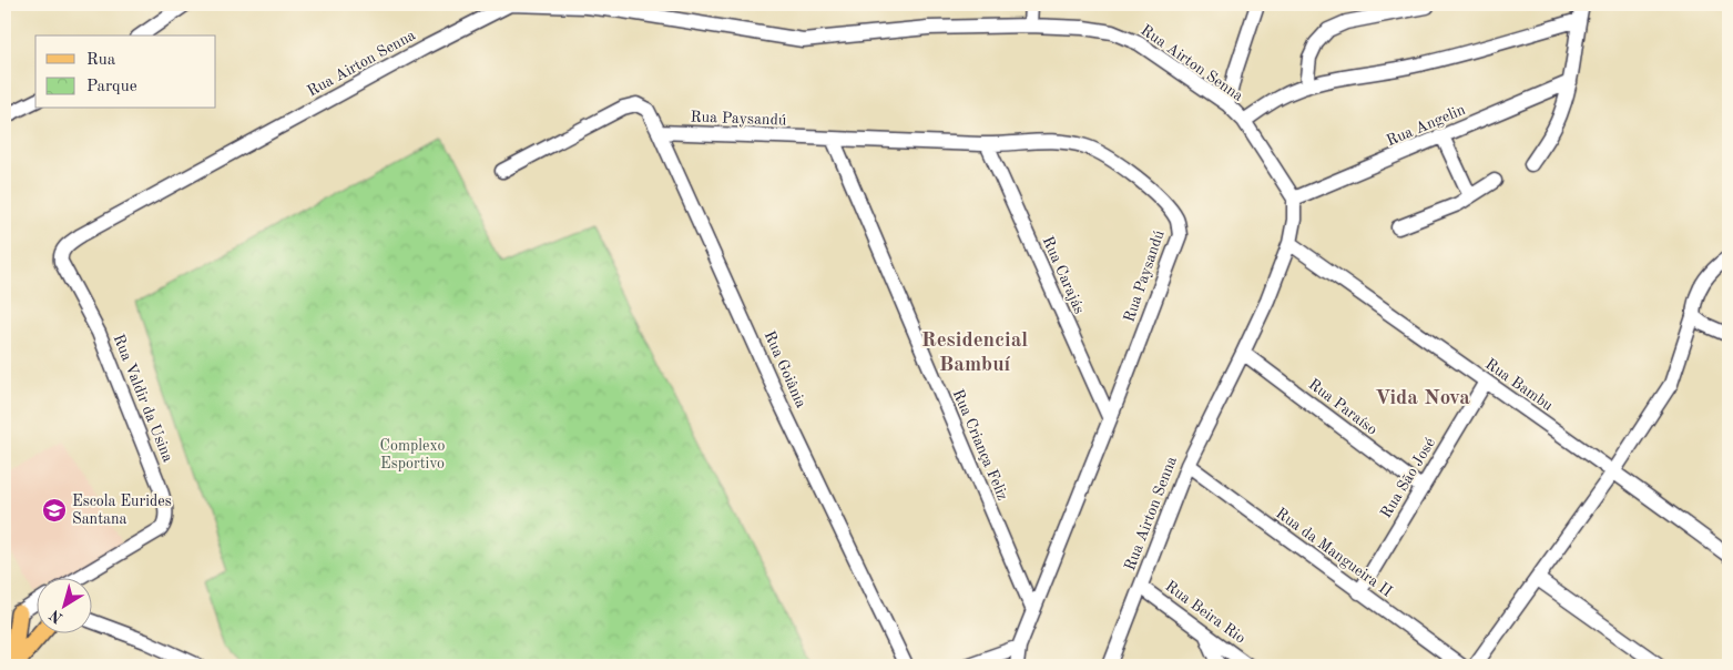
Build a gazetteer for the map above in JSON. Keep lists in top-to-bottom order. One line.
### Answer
{"streets":{"street":["Rua Airton Senna","Rua Paysandú","Rua Angelin","Rua Carajás","Rua Goiânia","Rua Bambu","Rua Valdir da Usina","Rua Paraíso","Rua Criança Feliz","Rua São José","Rua da Mangueira II","Rua Beira Rio"]},"crossings":[["Rua Airton Senna","Rua Angelin"],["Rua Airton Senna","Rua Bambu"],["Rua Airton Senna","Rua Valdir da Usina"],["Rua Airton Senna","Rua Paraíso"],["Rua Airton Senna","Rua da Mangueira II"],["Rua Airton Senna","Rua Beira Rio"],["Rua Paysandú","Rua Carajás"],["Rua Paysandú","Rua Goiânia"],["Rua Paysandú","Rua Criança Feliz"],["Rua Bambu","Rua São José"],["Rua Paraíso","Rua São José"],["Rua São José","Rua da Mangueira II"]],"districts":["Residencial Bambuí","Vida Nova"],"parks":["Complexo Esportivo"],"places":{"school or university":["Escola Eurides Santana"]},"legend":["Rua","Parque"],"north":"bottom left"}
